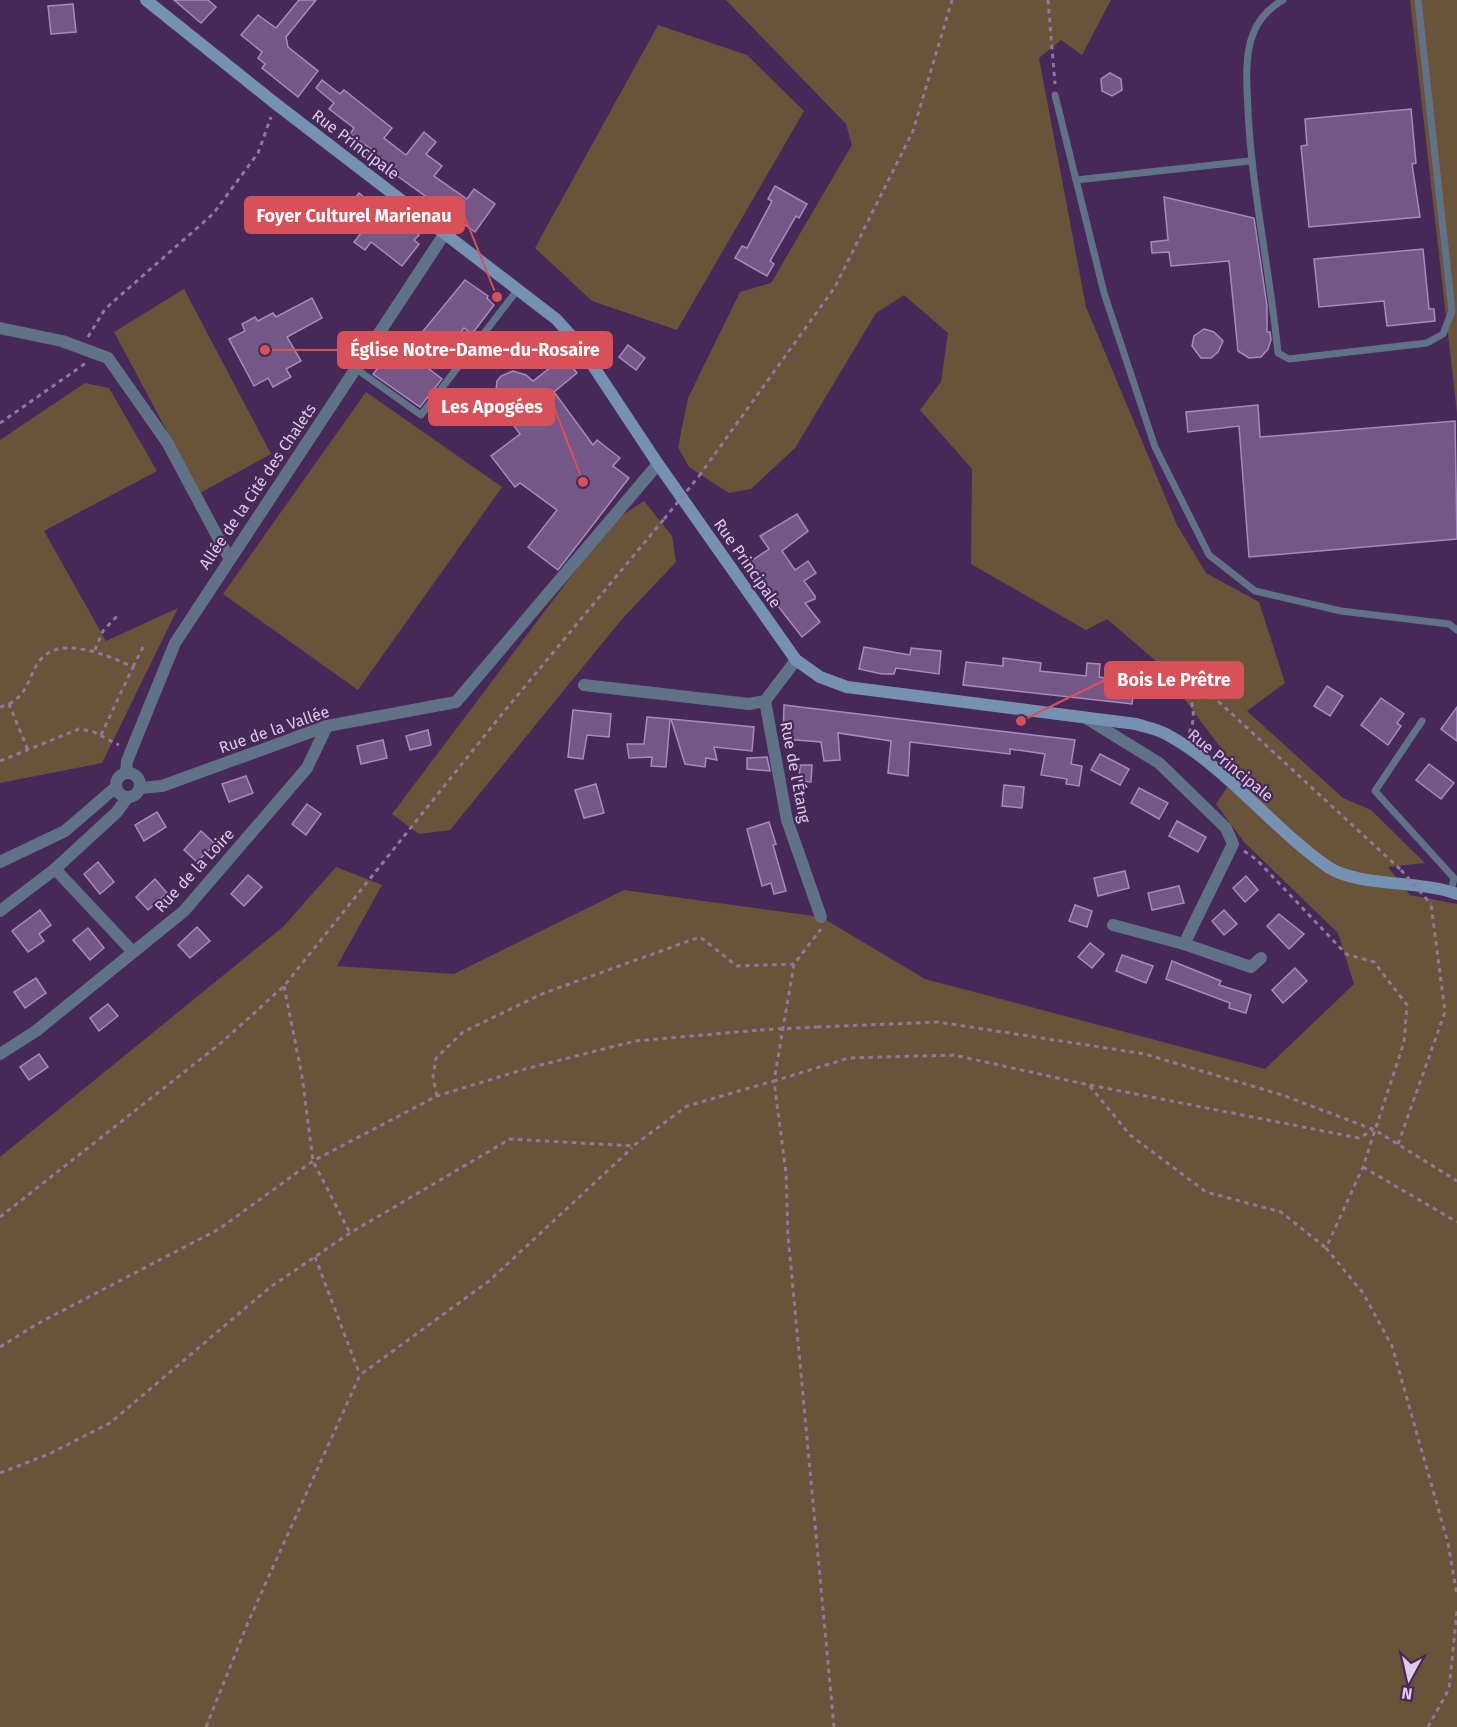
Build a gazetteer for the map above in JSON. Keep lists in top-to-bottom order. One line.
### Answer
{"streets":{"main road":["Rue Principale"],"street":["Allée de la Cité des Chalets","Rue de la Vallée","Rue de l'Étang","Rue de la Loire"]},"crossings":[["Rue Principale","Allée de la Cité des Chalets"],["Rue Principale","Rue de la Vallée"],["Allée de la Cité des Chalets","Rue de la Vallée"],["Rue de la Vallée","Rue de la Loire"]],"places":["Foyer Culturel Marienau","Église Notre-Dame-du-Rosaire","Les Apogées","Bois Le Prêtre"],"north":"bottom"}
